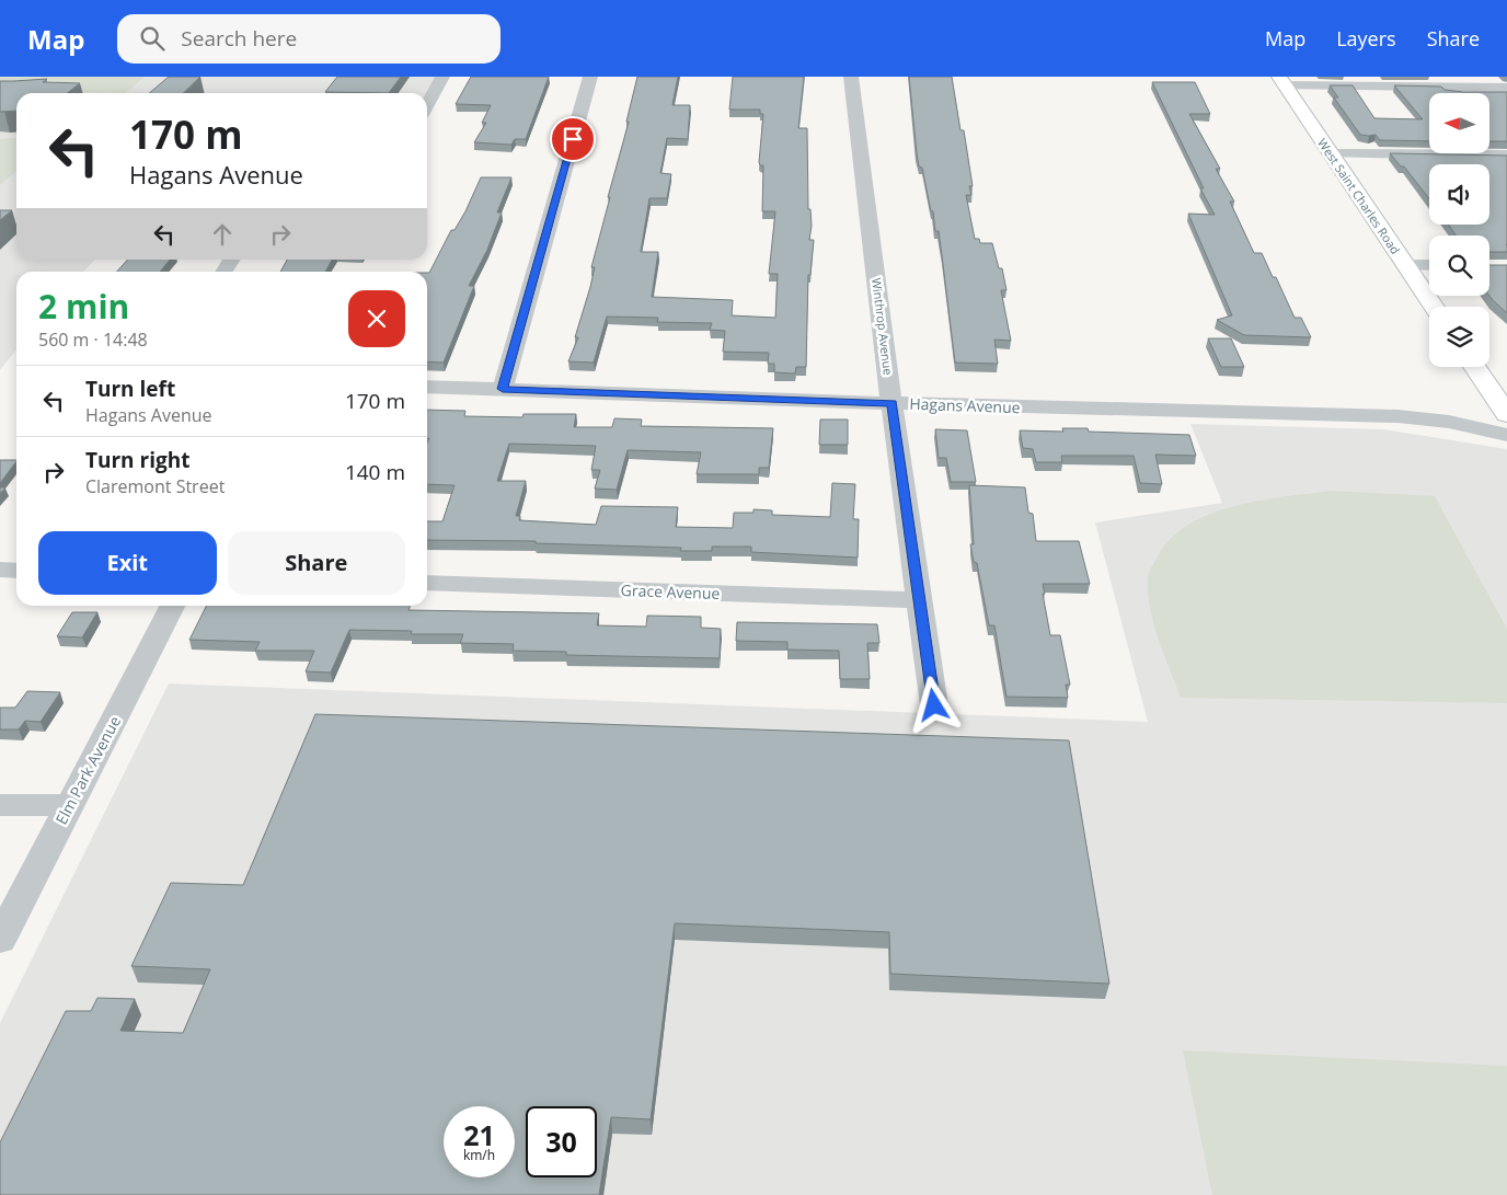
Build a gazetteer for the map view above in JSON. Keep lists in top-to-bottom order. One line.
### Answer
{"streets":{"main road":["West Saint Charles Road"],"street":["Winthrop Avenue","Hagans Avenue","Grace Avenue","Elm Park Avenue"]},"crossings":[["Winthrop Avenue","Hagans Avenue"],["Winthrop Avenue","Grace Avenue"]],"north":"left","page":{"header":"Map","search":"Search here","nav":["Map","Layers","Share"],"turn":["170 m","Hagans Avenue"],"heading":["2 min","560 m · 14:48"],"list":[{"name":"Turn left","note":"Hagans Avenue","value":"170 m"},{"name":"Turn right","note":"Claremont Street","value":"140 m"}],"buttons":["Exit","Share"],"speed":"21 km/h","limit":"30"}}
